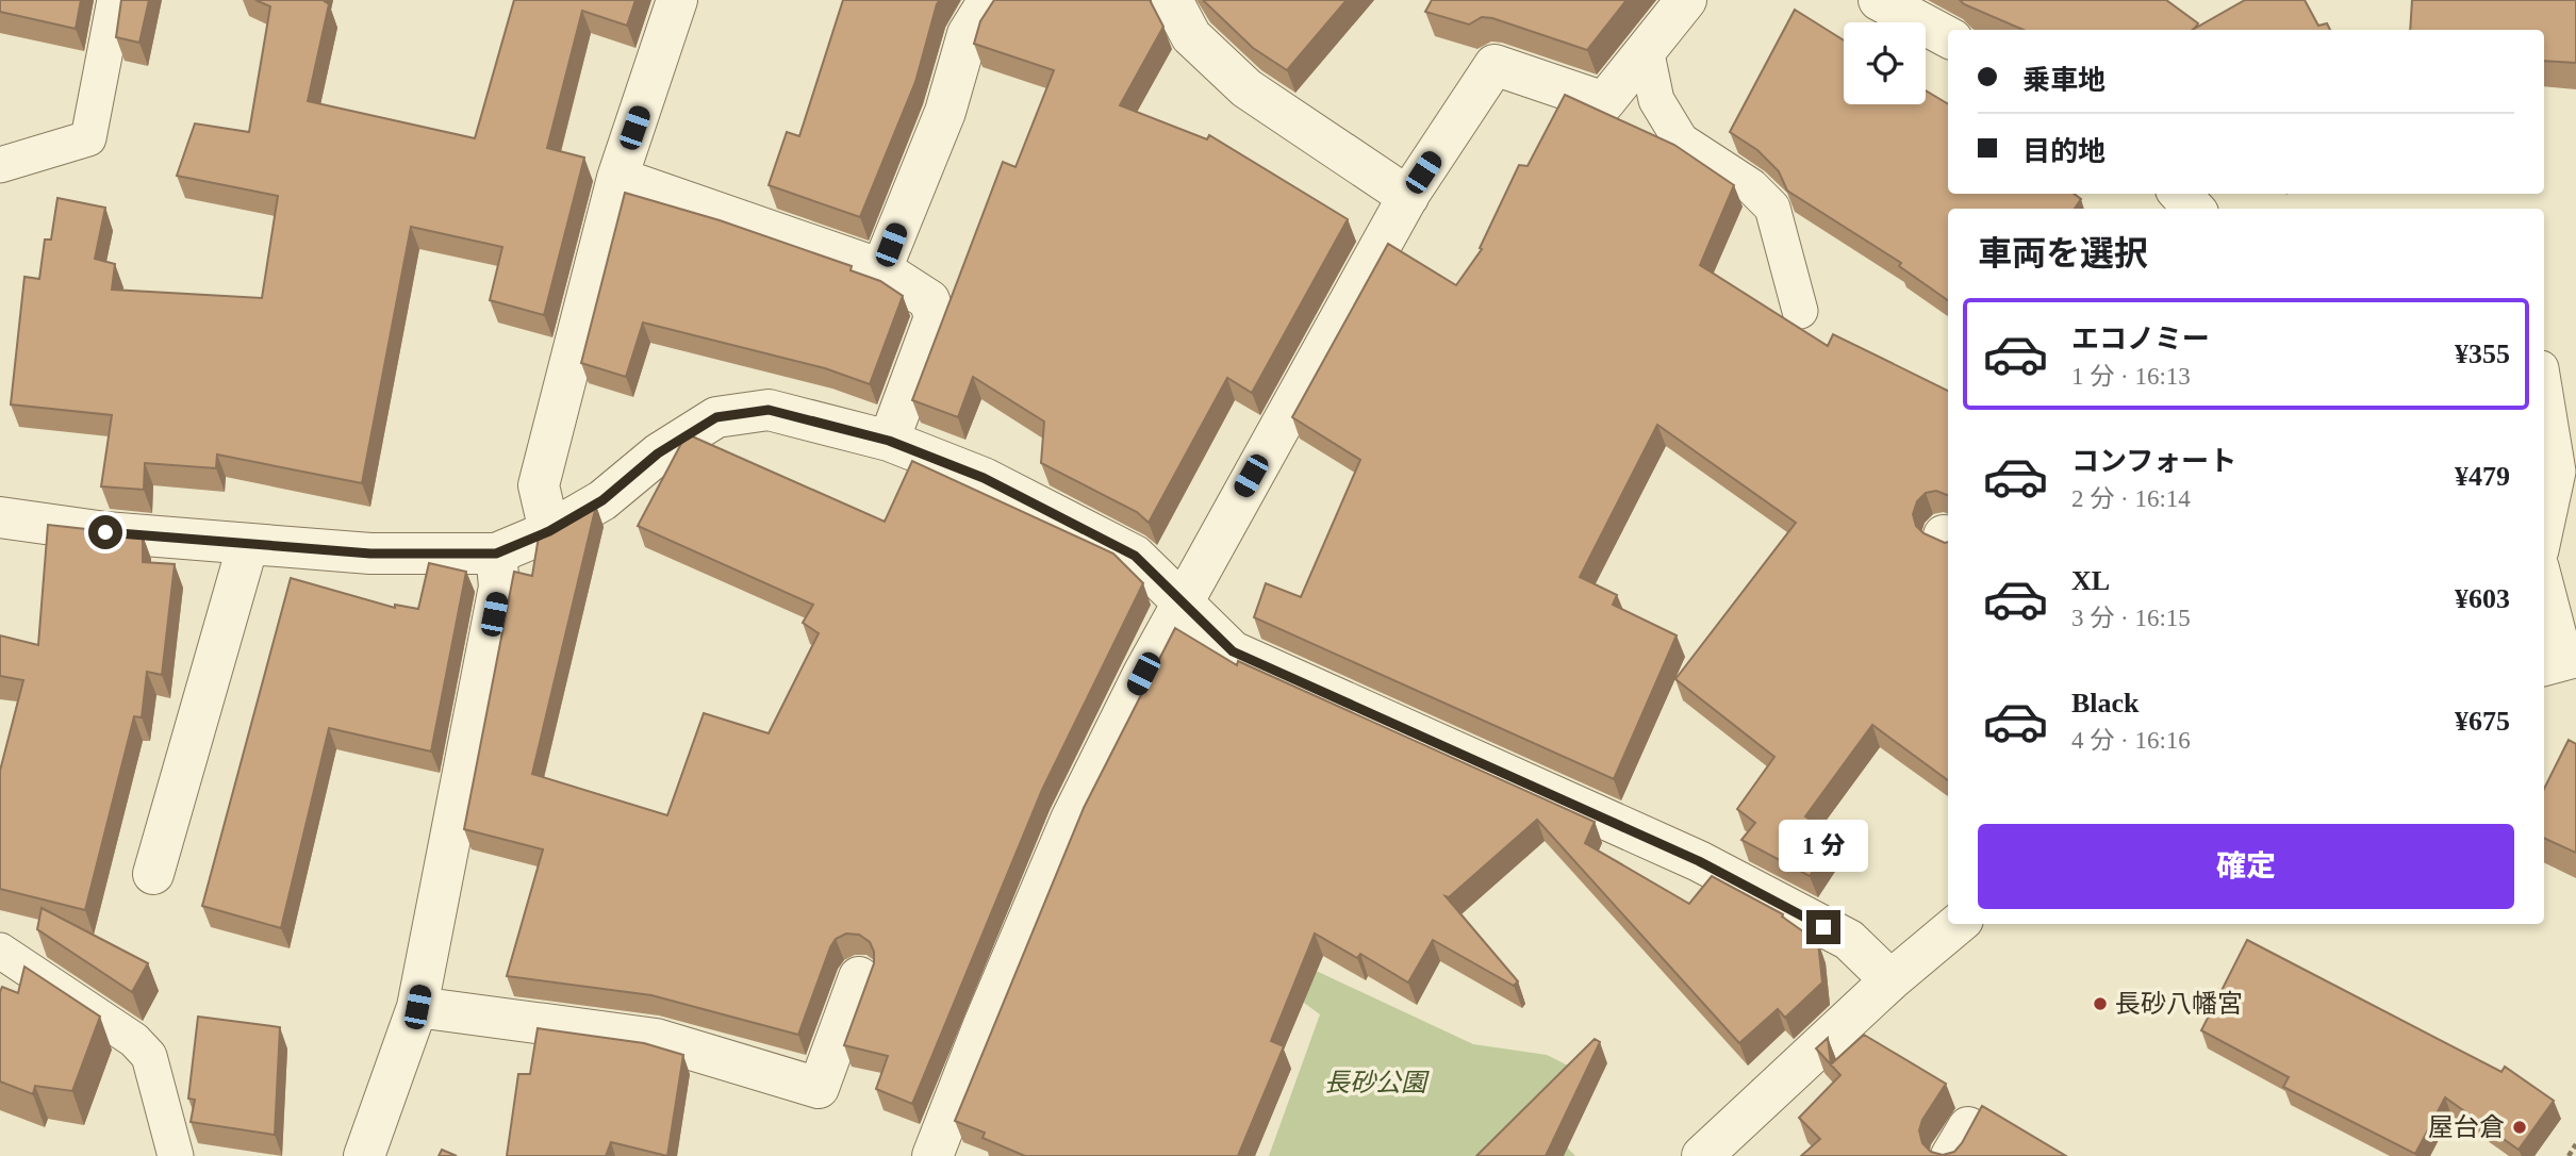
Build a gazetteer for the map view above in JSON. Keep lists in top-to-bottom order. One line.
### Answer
{"parks":["長砂公園"],"places":["長砂八幡宮","屋台倉"],"page":{"banner":["乗車地","目的地"],"heading":"車両を選択","list":[{"name":"エコノミー","note":"1 分 · 16:13","value":"¥355"},{"name":"コンフォート","note":"2 分 · 16:14","value":"¥479"},{"name":"XL","note":"3 分 · 16:15","value":"¥603"},{"name":"Black","note":"4 分 · 16:16","value":"¥675"}],"buttons":"確定","bubble":"1 分"}}
